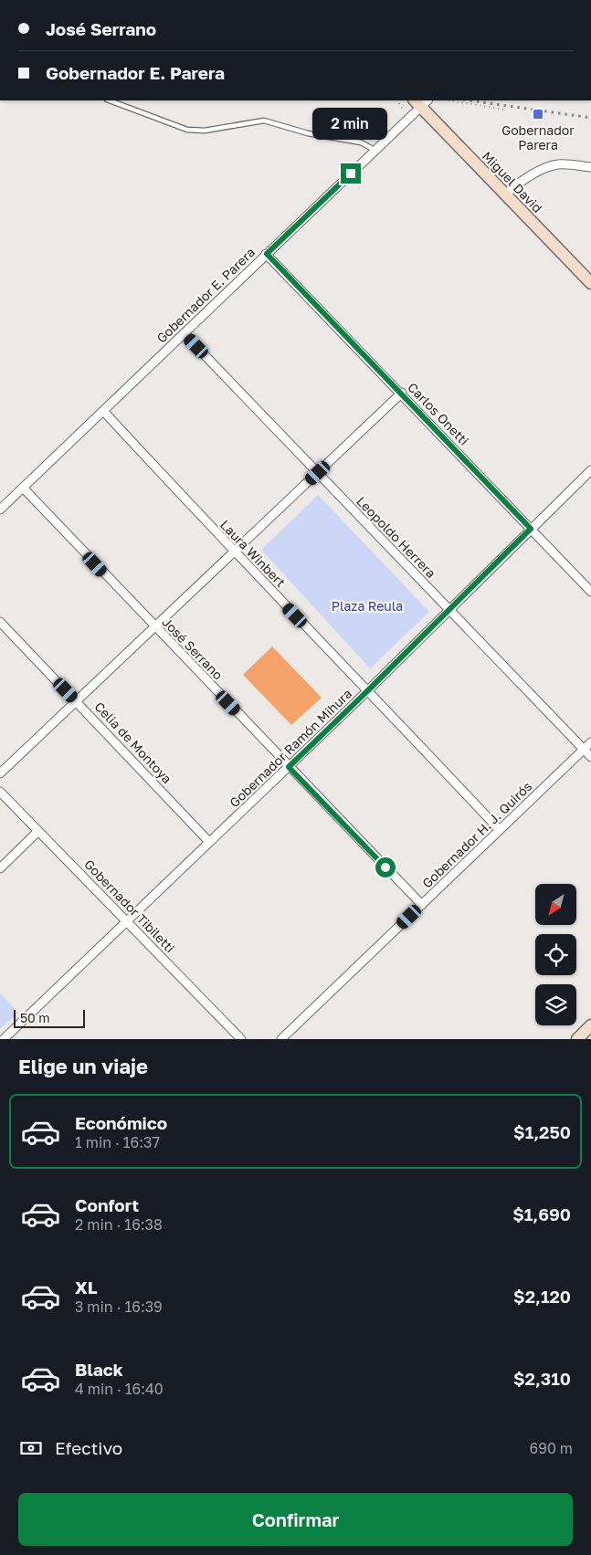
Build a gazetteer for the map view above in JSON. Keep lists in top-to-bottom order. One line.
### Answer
{"streets":{"street":["Miguel David","Gobernador E. Parera","Carlos Onetti","Leopoldo Herrera","Laura Winbert","José Serrano","Celia de Montoya","Gobernador Ramón Mihura","Gobernador H. J. Quirós","Gobernador Tibiletti"]},"crossings":[["Miguel David","Gobernador E. Parera"],["Gobernador E. Parera","Carlos Onetti"],["Gobernador E. Parera","Leopoldo Herrera"],["Gobernador E. Parera","Laura Winbert"],["Gobernador E. Parera","José Serrano"],["Carlos Onetti","Gobernador Ramón Mihura"],["Leopoldo Herrera","Gobernador Ramón Mihura"],["Leopoldo Herrera","Gobernador H. J. Quirós"],["Laura Winbert","Gobernador Ramón Mihura"],["Laura Winbert","Gobernador H. J. Quirós"],["José Serrano","Gobernador Ramón Mihura"],["José Serrano","Gobernador H. J. Quirós"],["Celia de Montoya","Gobernador Ramón Mihura"],["Gobernador Ramón Mihura","Gobernador Tibiletti"]],"parks":["Plaza Reula"],"places":{"transit":["Gobernador Parera"]},"scale_bar":"50 m","north":"bottom left","page":{"banner":["José Serrano","Gobernador E. Parera"],"bubble":"2 min","scale":"50 m","heading":"Elige un viaje","list":[{"name":"Económico","note":"1 min · 16:37","value":"$1,250"},{"name":"Confort","note":"2 min · 16:38","value":"$1,690"},{"name":"XL","note":"3 min · 16:39","value":"$2,120"},{"name":"Black","note":"4 min · 16:40","value":"$2,310"}],"pay":["Efectivo","690 m"],"buttons":"Confirmar"}}
